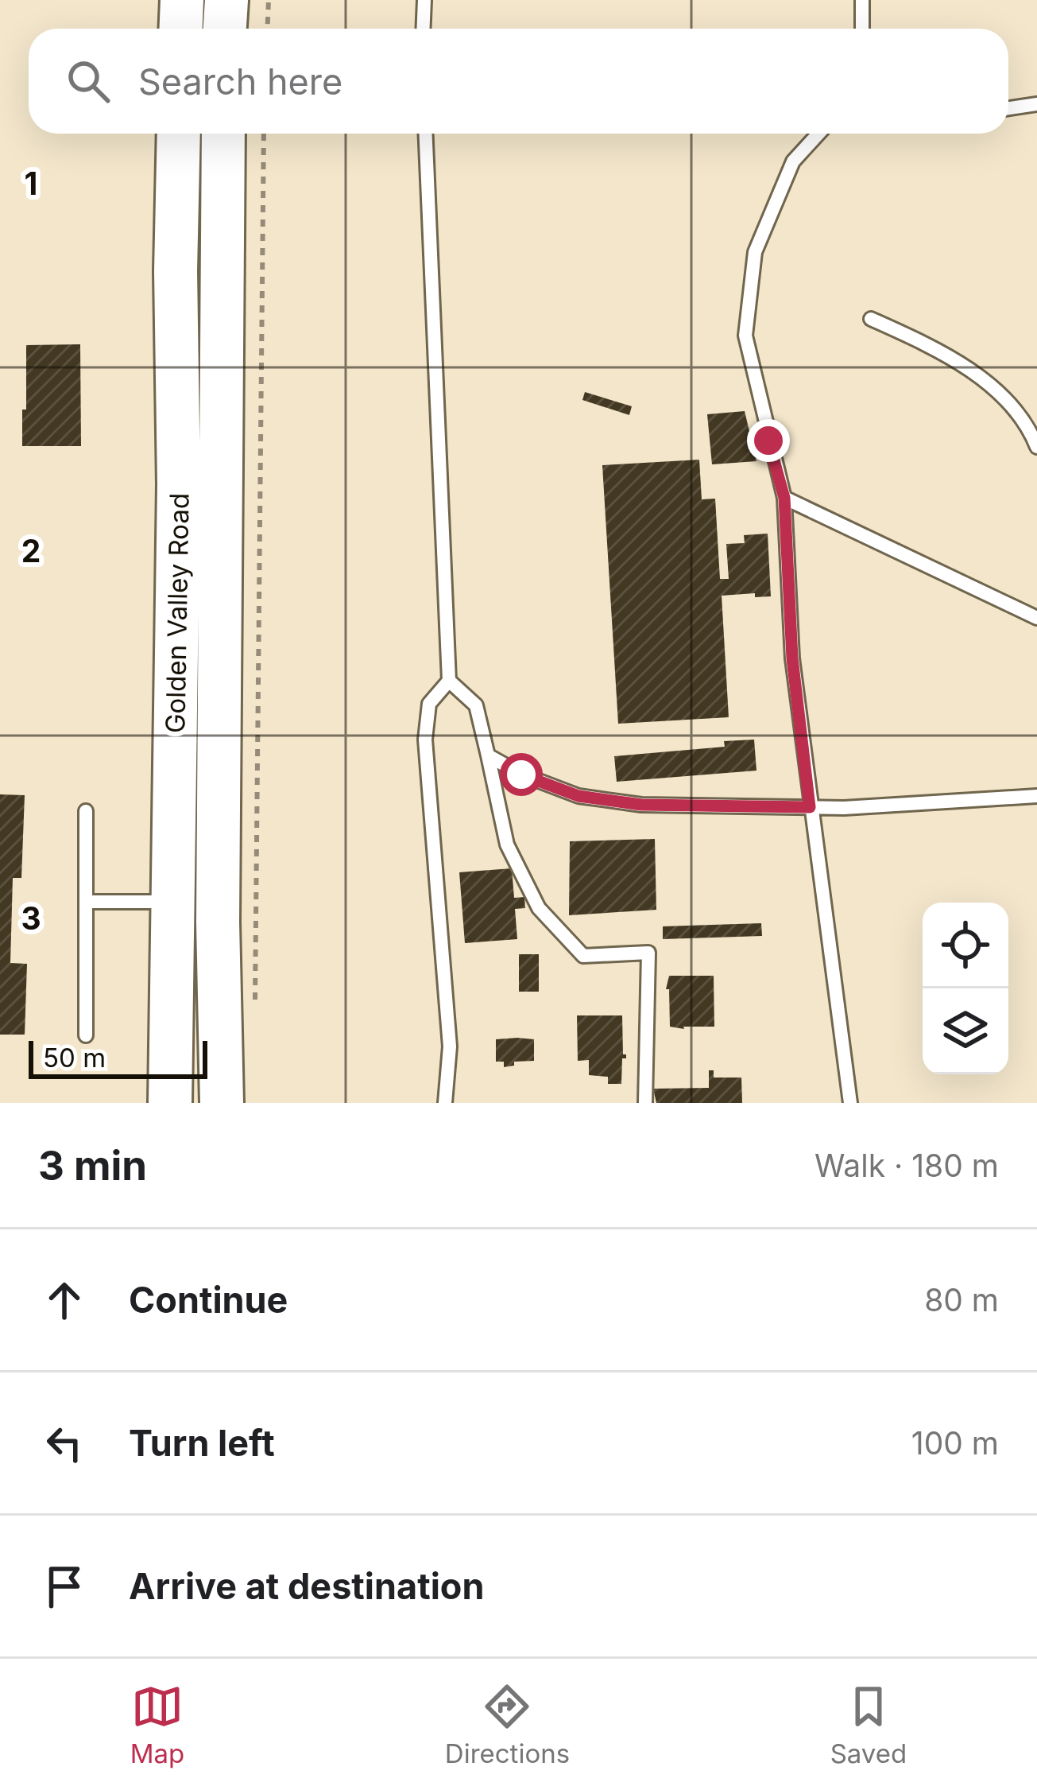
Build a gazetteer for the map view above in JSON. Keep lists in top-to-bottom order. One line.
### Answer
{"streets":{"main road":["Golden Valley Road"]},"scale_bar":"50 m","page":{"search":"Search here","scale":"50 m","heading":["3 min","Walk · 180 m"],"list":[["Continue","80 m"],["Turn left","100 m"],"Arrive at destination"],"nav":["Map","Directions","Saved"]},"grid":{"rows":["1","2","3"]}}
